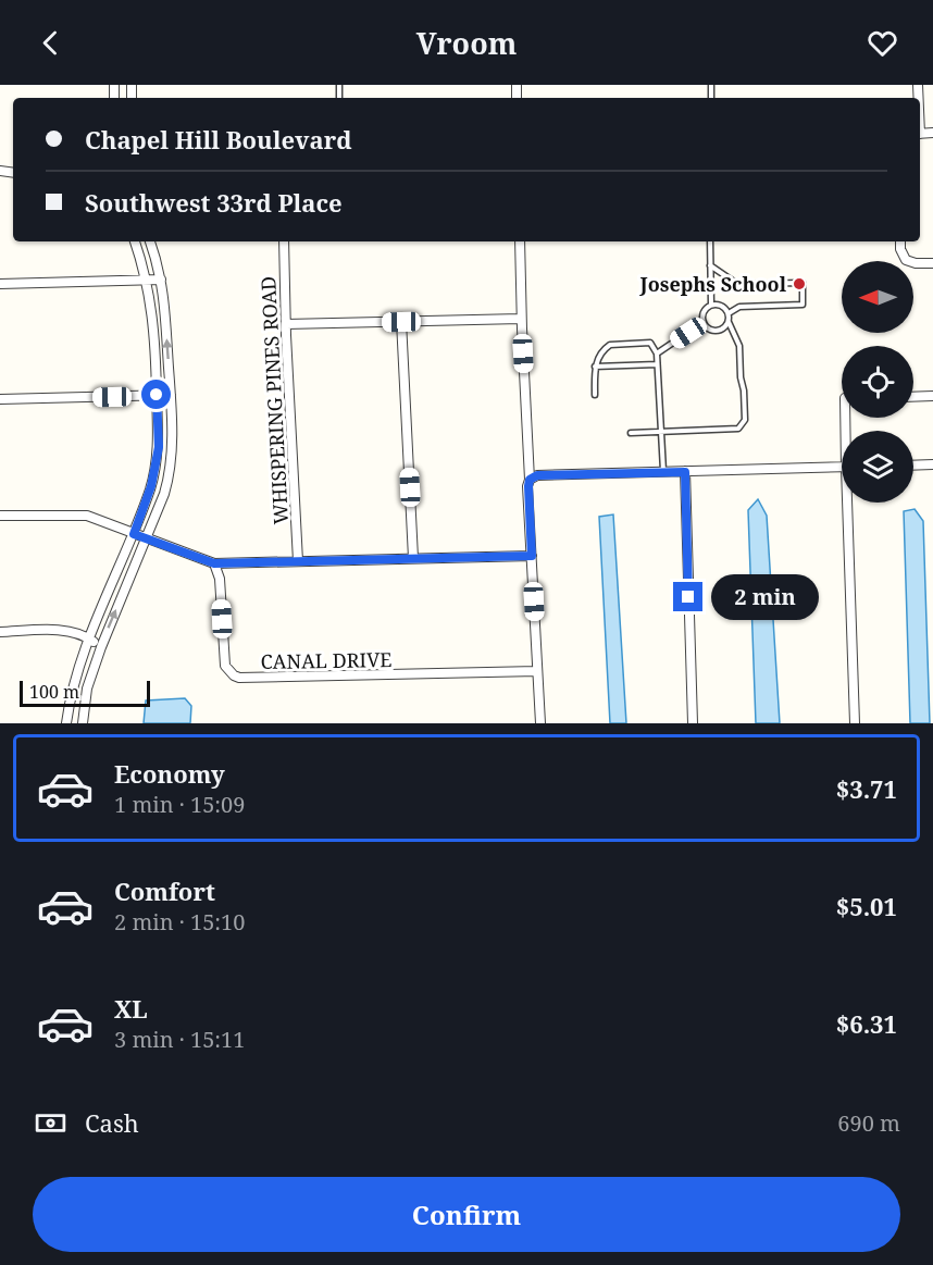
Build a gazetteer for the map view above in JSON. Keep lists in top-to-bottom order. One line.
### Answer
{"streets":{"street":["WHISPERING PINES ROAD","CANAL DRIVE"]},"places":["Josephs School"],"scale_bar":"100 m","north":"left","page":{"header":"Vroom","banner":["Chapel Hill Boulevard","Southwest 33rd Place"],"bubble":"2 min","scale":"100 m","list":[{"name":"Economy","note":"1 min · 15:09","value":"$3.71"},{"name":"Comfort","note":"2 min · 15:10","value":"$5.01"},{"name":"XL","note":"3 min · 15:11","value":"$6.31"}],"pay":["Cash","690 m"],"buttons":"Confirm"}}
